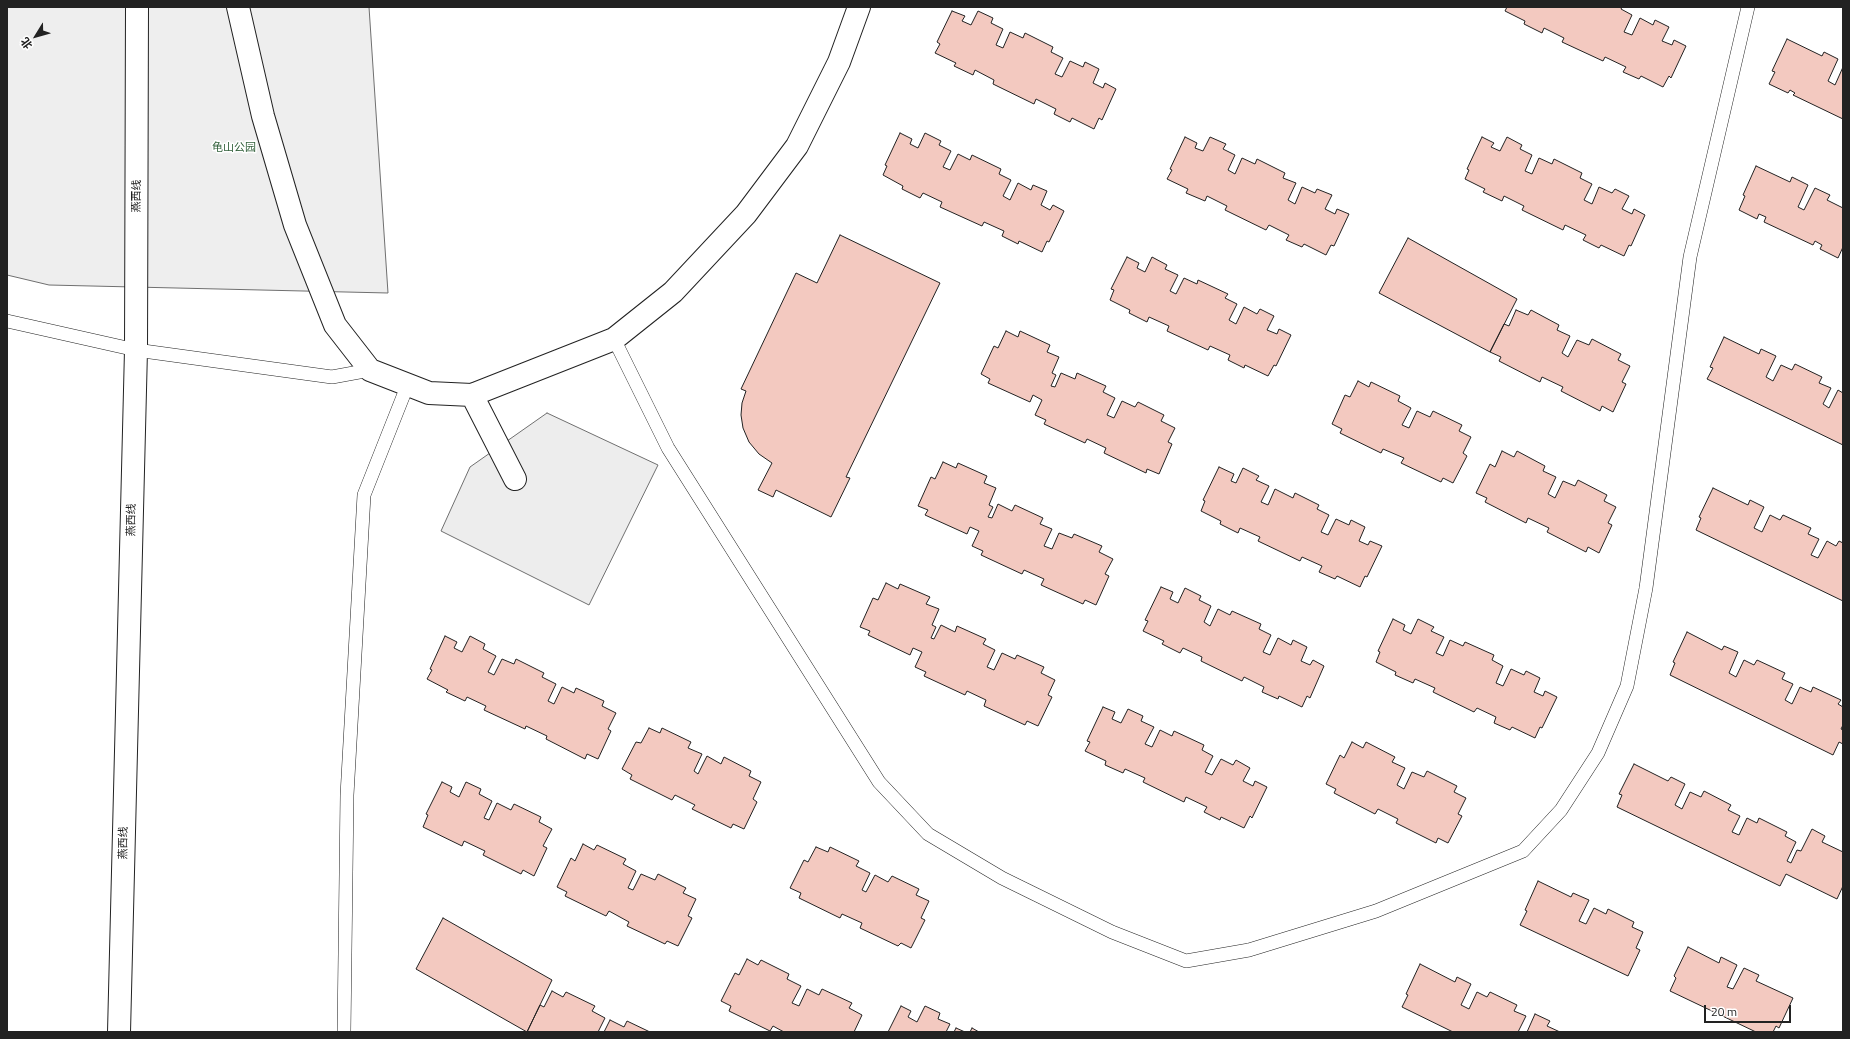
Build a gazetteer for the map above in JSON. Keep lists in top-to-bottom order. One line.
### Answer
{"streets":{"street":["燕西线"]},"parks":["龟山公园"],"scale_bar":"20 m","north":"bottom left"}
